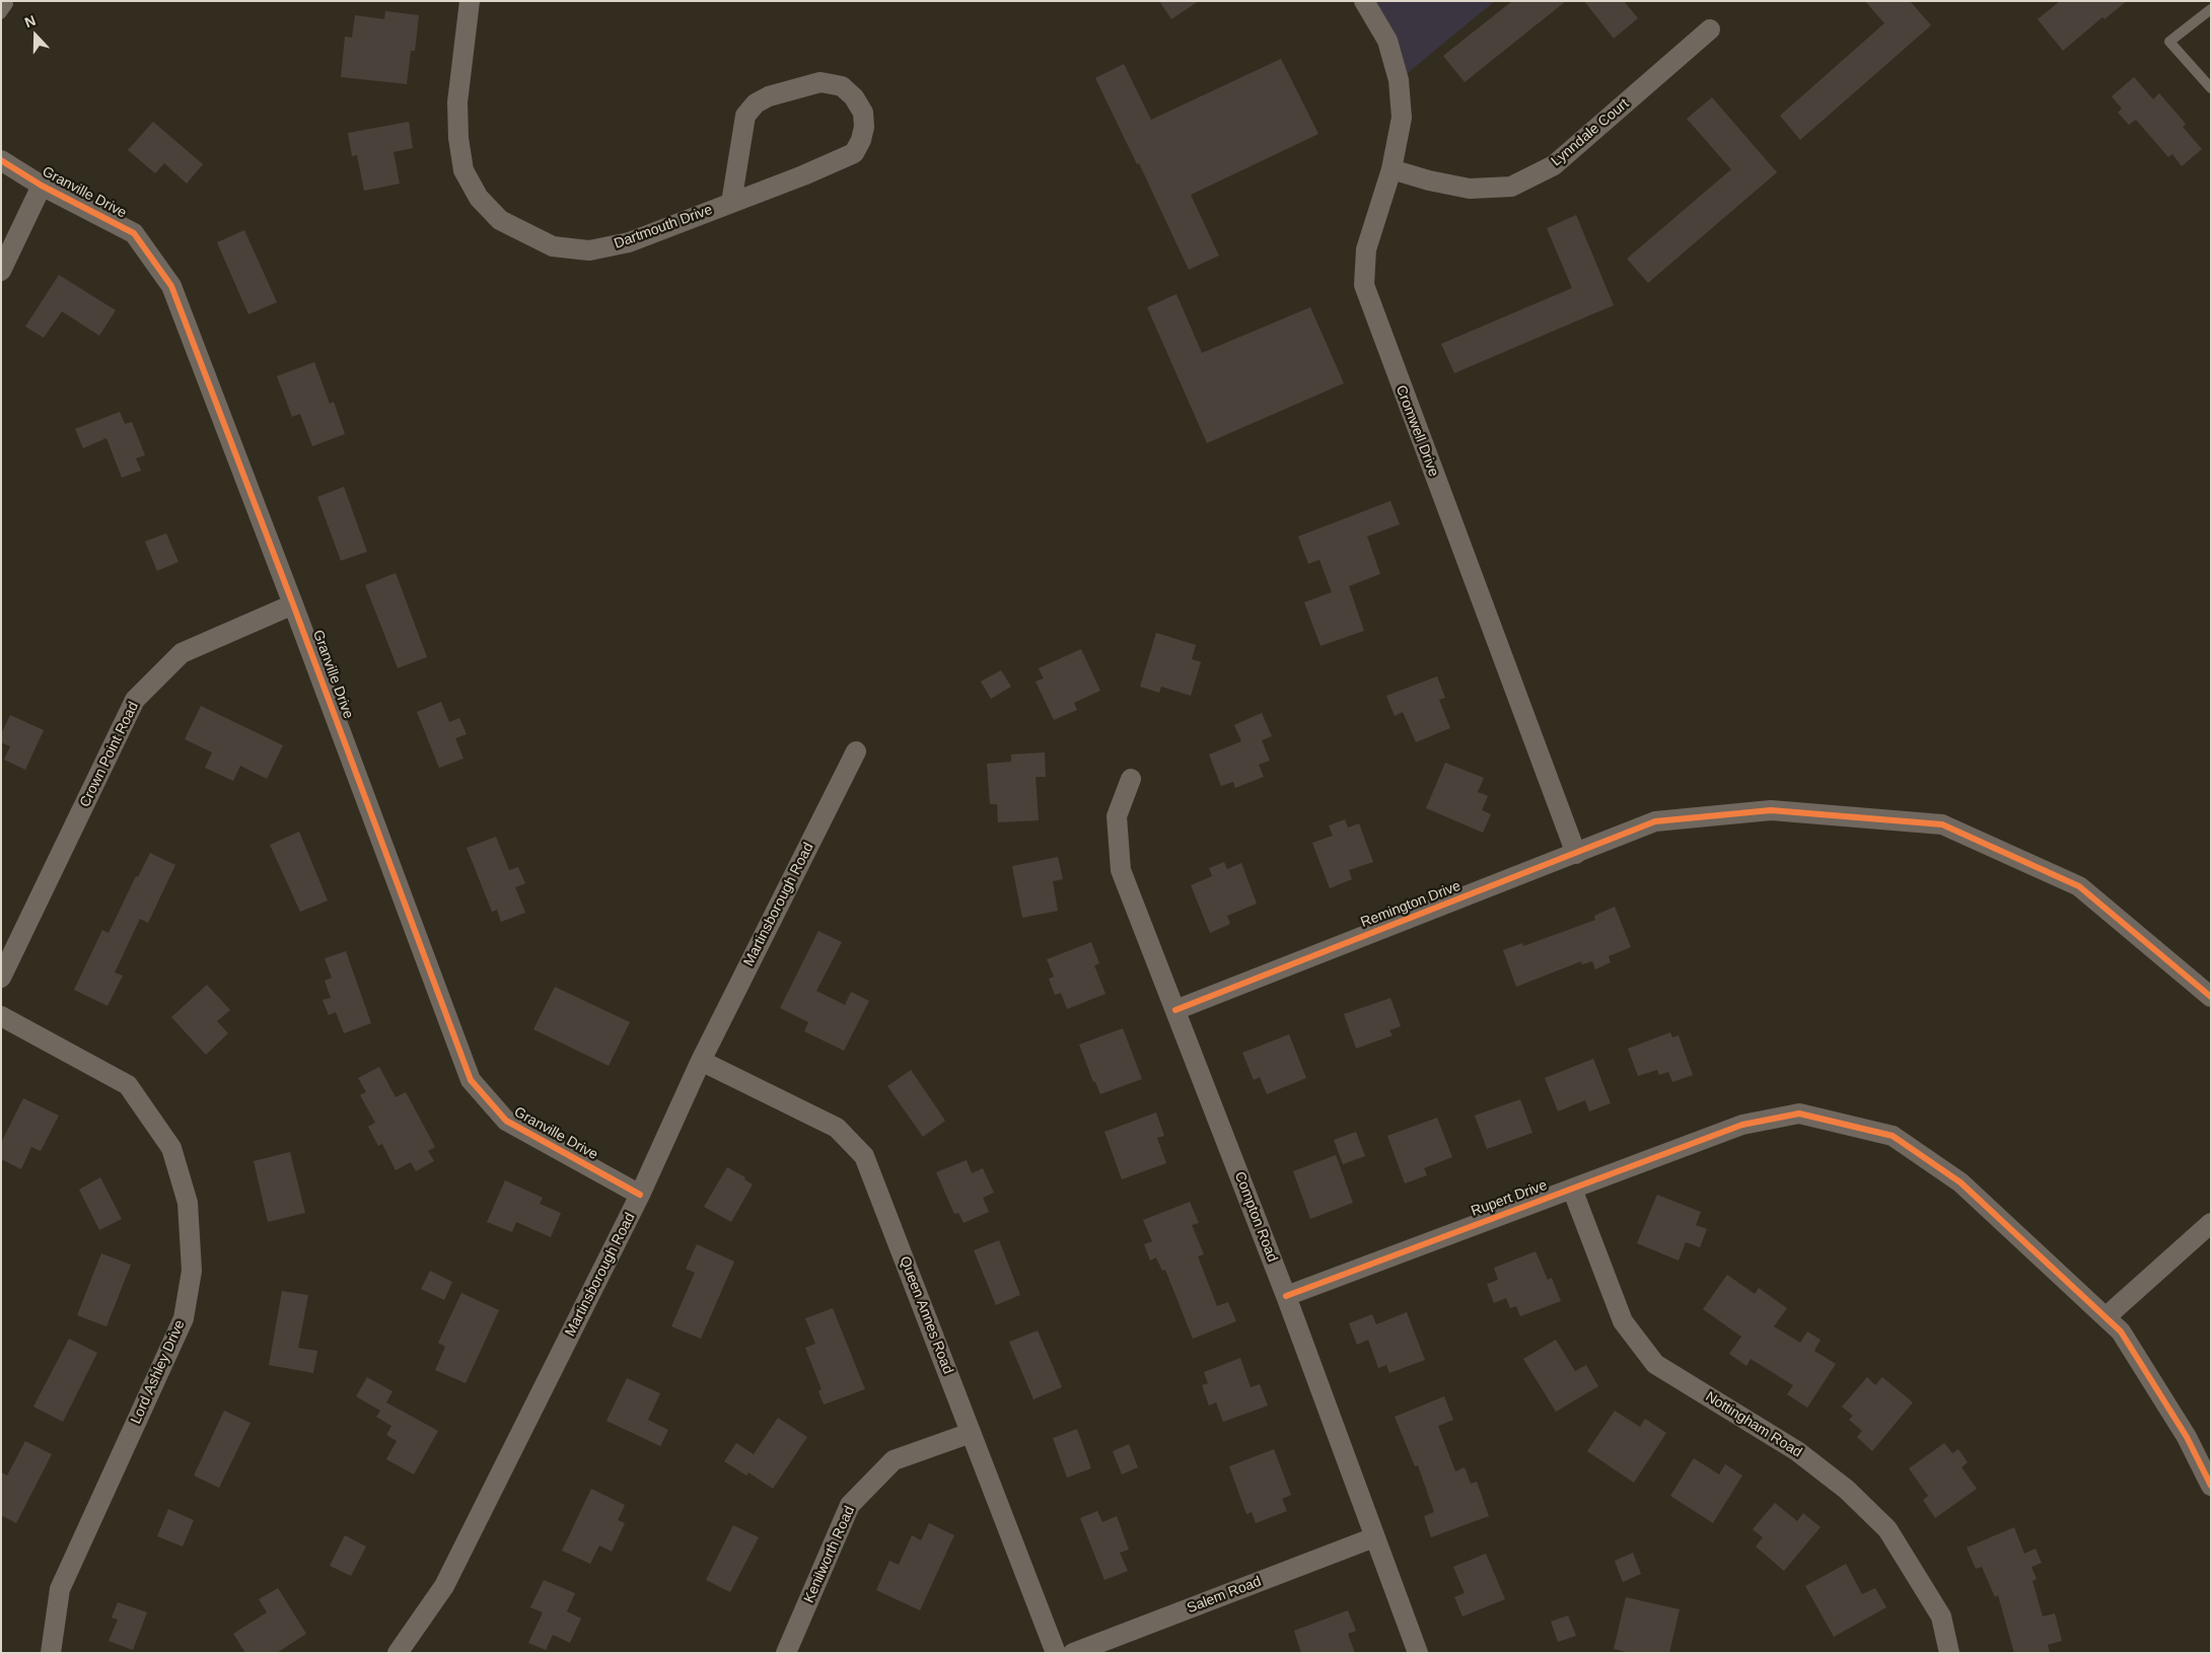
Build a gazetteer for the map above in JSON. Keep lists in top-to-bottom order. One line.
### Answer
{"streets":{"street":["Lynndale Court","Granville Drive","Dartmouth Drive","Cromwell Drive","Crown Point Road","Martinsborough Road","Remington Drive","Rupert Drive","Compton Road","Queen Annes Road","Lord Ashley Drive","Nottingham Road","Kenilworth Road","Salem Road"]},"crossings":[["Lynndale Court","Cromwell Drive"],["Granville Drive","Crown Point Road"],["Granville Drive","Martinsborough Road"],["Cromwell Drive","Remington Drive"],["Martinsborough Road","Queen Annes Road"],["Remington Drive","Compton Road"],["Rupert Drive","Compton Road"],["Rupert Drive","Nottingham Road"],["Compton Road","Salem Road"],["Queen Annes Road","Kenilworth Road"]],"north":"top"}
